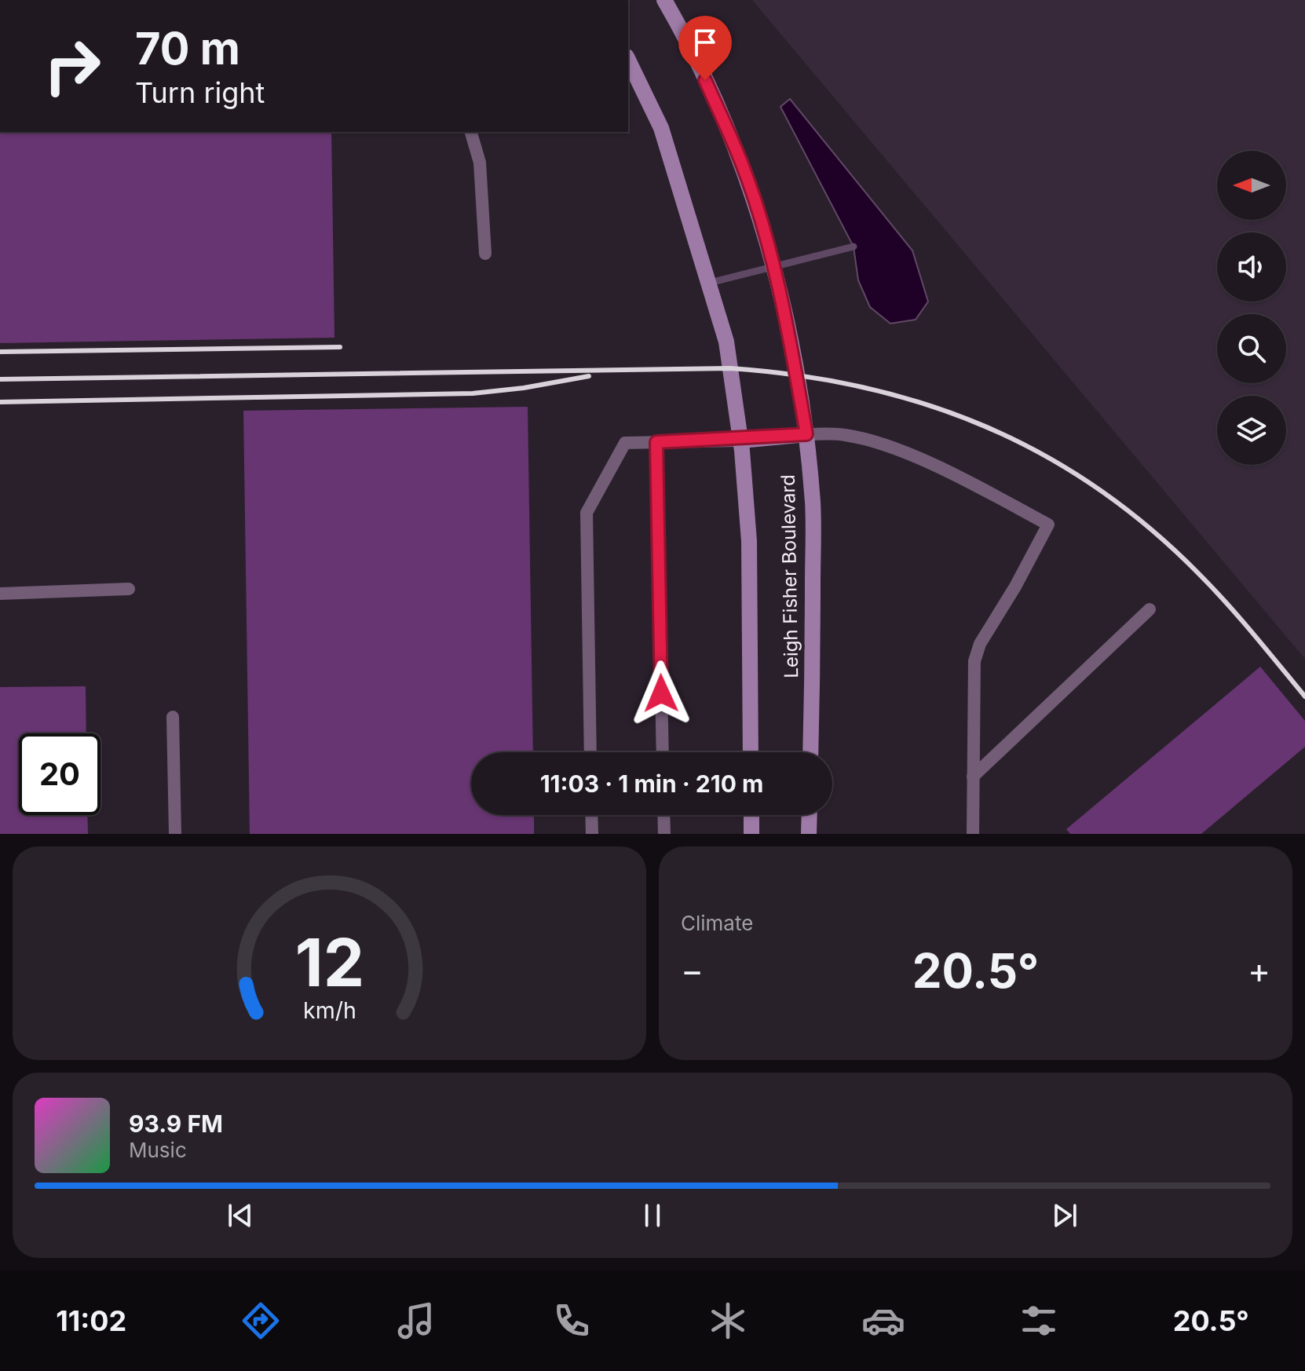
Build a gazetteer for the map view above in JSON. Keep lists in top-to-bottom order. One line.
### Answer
{"streets":{"street":["Leigh Fisher Boulevard"]},"north":"left","page":{"turn":["70 m","Turn right"],"limit":"20","trip":"11:03 · 1 min · 210 m","tile":"Climate","heat":["−","20.5°","+"],"song":["93.9 FM","Music"],"tabs":["11:02","20.5°"],"gauge":["12","km/h"]}}
